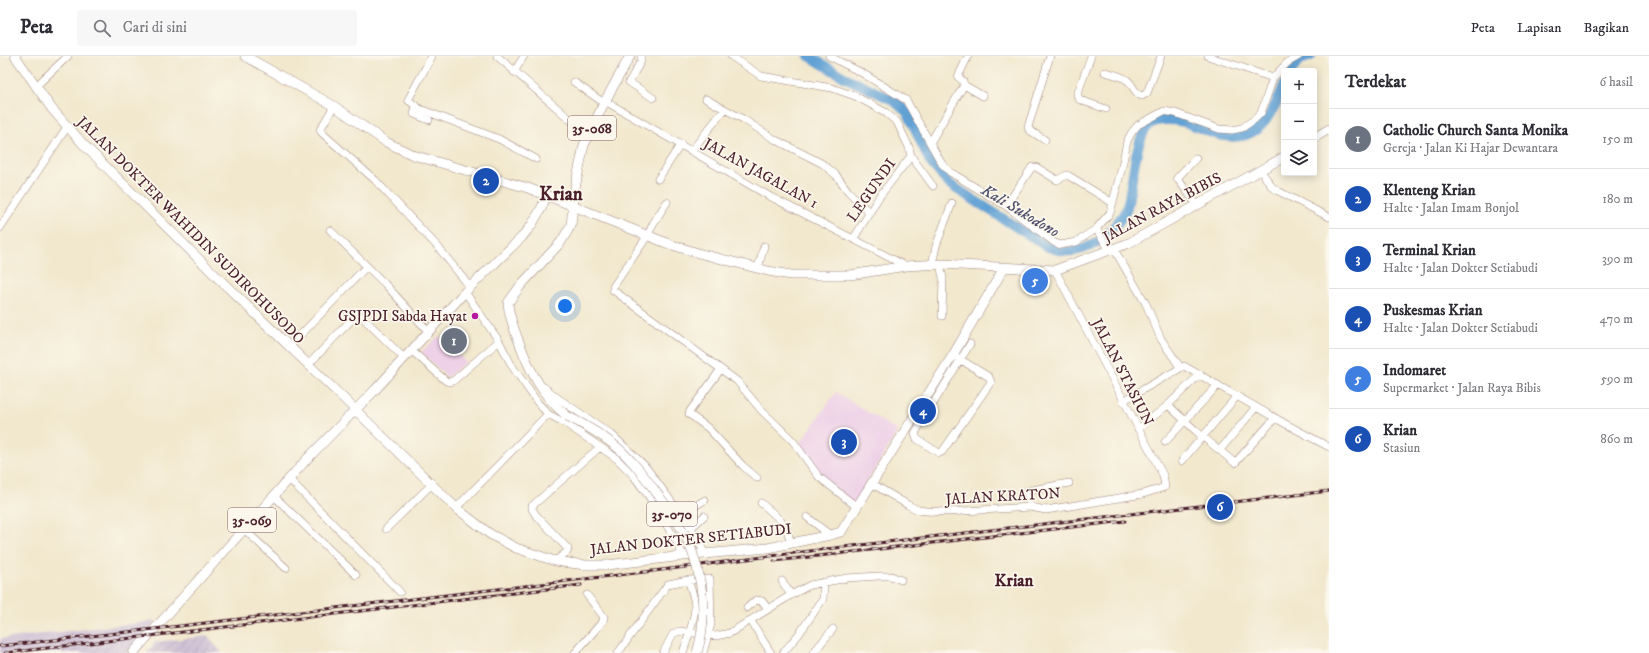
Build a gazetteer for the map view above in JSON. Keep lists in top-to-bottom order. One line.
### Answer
{"streets":{"main road":["35-068","JALAN RAYA BIBIS","JALAN DOKTER WAHIDIN SUDIROHUSODO","35-070","35-069","JALAN DOKTER SETIABUDI"],"street":["JALAN JAGALAN 1","LEGUNDI","JALAN STASIUN","JALAN KRATON"]},"crossings":[["35-068","JALAN JAGALAN 1"],["35-068","JALAN RAYA BIBIS"],["35-068","35-070"],["JALAN JAGALAN 1","LEGUNDI"],["JALAN JAGALAN 1","JALAN RAYA BIBIS"],["JALAN RAYA BIBIS","JALAN STASIUN"],["JALAN RAYA BIBIS","35-070"],["JALAN RAYA BIBIS","35-069"],["JALAN RAYA BIBIS","JALAN DOKTER SETIABUDI"],["JALAN DOKTER WAHIDIN SUDIROHUSODO","35-069"],["JALAN DOKTER WAHIDIN SUDIROHUSODO","JALAN DOKTER SETIABUDI"],["JALAN STASIUN","JALAN KRATON"],["JALAN KRATON","JALAN DOKTER SETIABUDI"],["35-069","JALAN DOKTER SETIABUDI"]],"districts":["Krian","Krian"],"water":["Kali Sukodono"],"places":["GSJPDI Sabda Hayat"],"page":{"header":"Peta","search":"Cari di sini","nav":["Peta","Lapisan","Bagikan"],"heading":["Terdekat","6 hasil"],"map_buttons":["+","−"],"list":[{"mark":"1","name":"Catholic Church Santa Monika","note":"Gereja · Jalan Ki Hajar Dewantara","value":"150 m"},{"mark":"2","name":"Klenteng Krian","note":"Halte · Jalan Imam Bonjol","value":"180 m"},{"mark":"3","name":"Terminal Krian","note":"Halte · Jalan Dokter Setiabudi","value":"390 m"},{"mark":"4","name":"Puskesmas Krian","note":"Halte · Jalan Dokter Setiabudi","value":"470 m"},{"mark":"5","name":"Indomaret","note":"Supermarket · Jalan Raya Bibis","value":"590 m"},{"mark":"6","name":"Krian","note":"Stasiun","value":"860 m"}],"pins":["2","5","1","4","3","6"]}}
